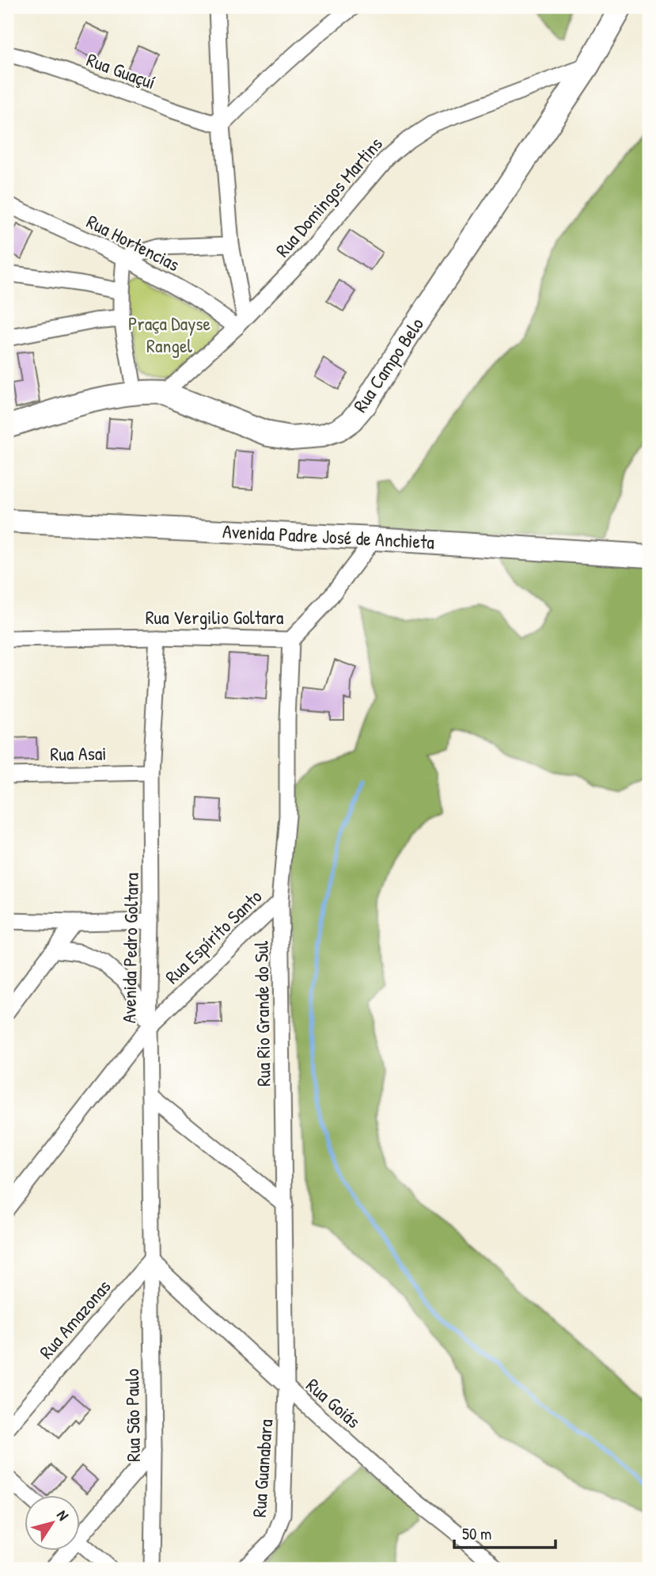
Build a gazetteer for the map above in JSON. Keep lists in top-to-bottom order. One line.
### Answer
{"streets":{"street":["Rua Guaçuí","Rua Domingos Martins","Rua Hortencias","Rua Campo Belo","Avenida Padre José de Anchieta","Rua Vergilio Goltara","Rua Asai","Rua Espírito Santo","Avenida Pedro Goltara","Rua Rio Grande do Sul","Rua Amazonas","Rua Goiás","Rua São Paulo","Rua Guanabara"]},"crossings":[["Rua Domingos Martins","Rua Hortencias"],["Rua Domingos Martins","Rua Campo Belo"],["Avenida Padre José de Anchieta","Rua Vergilio Goltara"],["Rua Vergilio Goltara","Avenida Pedro Goltara"],["Rua Vergilio Goltara","Rua Rio Grande do Sul"],["Rua Asai","Avenida Pedro Goltara"],["Rua Espírito Santo","Avenida Pedro Goltara"],["Rua Espírito Santo","Rua Rio Grande do Sul"],["Avenida Pedro Goltara","Rua Amazonas"],["Avenida Pedro Goltara","Rua Goiás"],["Avenida Pedro Goltara","Rua São Paulo"],["Rua Rio Grande do Sul","Rua Goiás"],["Rua Rio Grande do Sul","Rua Guanabara"],["Rua Amazonas","Rua Goiás"],["Rua Amazonas","Rua São Paulo"],["Rua Goiás","Rua São Paulo"],["Rua Goiás","Rua Guanabara"]],"parks":["Praça Dayse Rangel"],"scale_bar":"50 m","north":"top right"}
